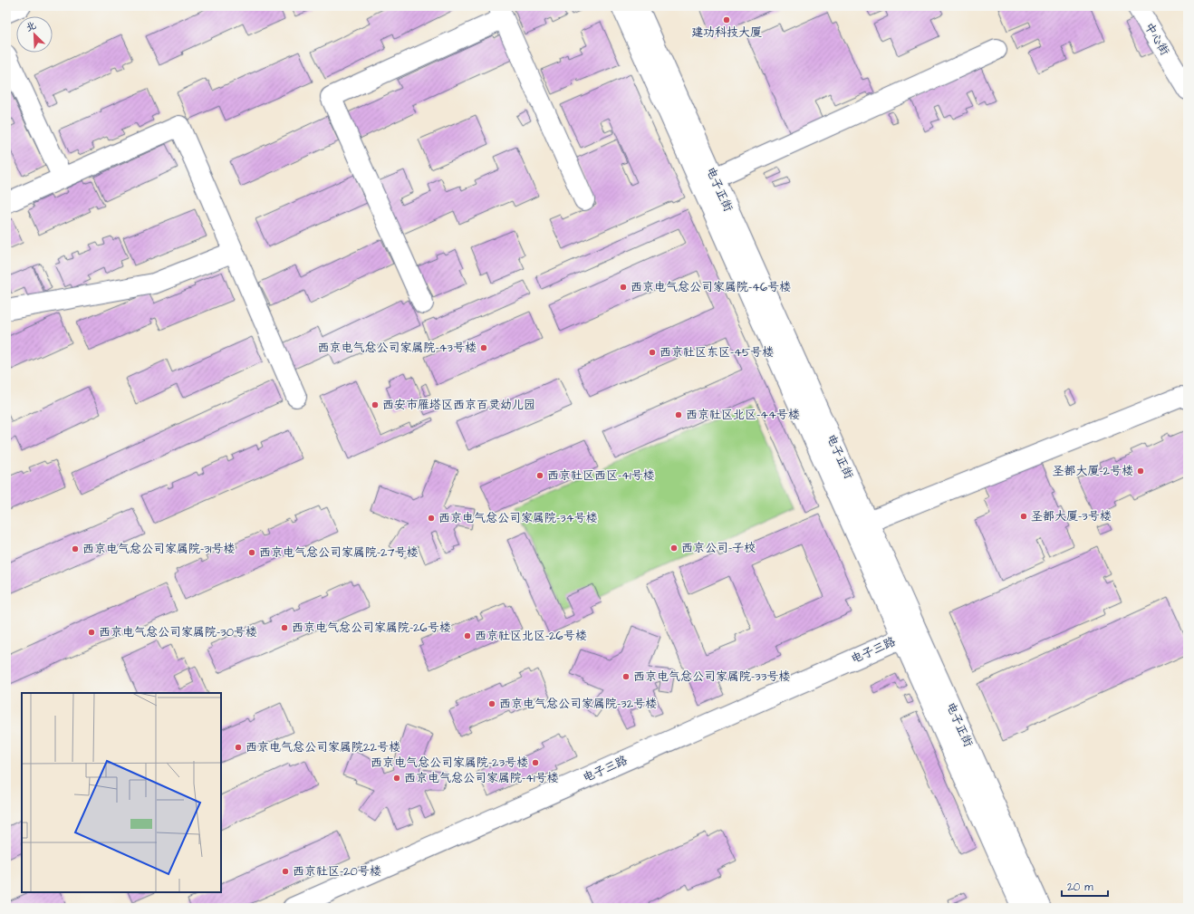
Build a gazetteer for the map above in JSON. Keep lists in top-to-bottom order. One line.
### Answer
{"streets":{"street":["中心街","电子正街","电子三路"]},"crossings":[["电子正街","电子三路"]],"places":["建功科技大厦","西京电气总公司家属院-46号楼","西京电气总公司家属院-43号楼","西京社区东区-45号楼","西安市雁塔区西京百灵幼儿园","西京社区北区-44号楼","圣都大厦-2号楼","西京社区西区-41号楼","圣都大厦-3号楼","西京电气总公司家属院-34号楼","西京公司-子校","西京电气总公司家属院-31号楼","西京电气总公司家属院-27号楼","西京电气总公司家属院-26号楼","西京电气总公司家属院-30号楼","西京社区北区-26号楼","西京电气总公司家属院-33号楼","西京电气总公司家属院-32号楼","西京电气总公司家属院22号楼","西京电气总公司家属院-23号楼","西京电气总公司家属院-41号楼","西京社区-20号楼"],"scale_bar":"20 m","north":"top left"}
